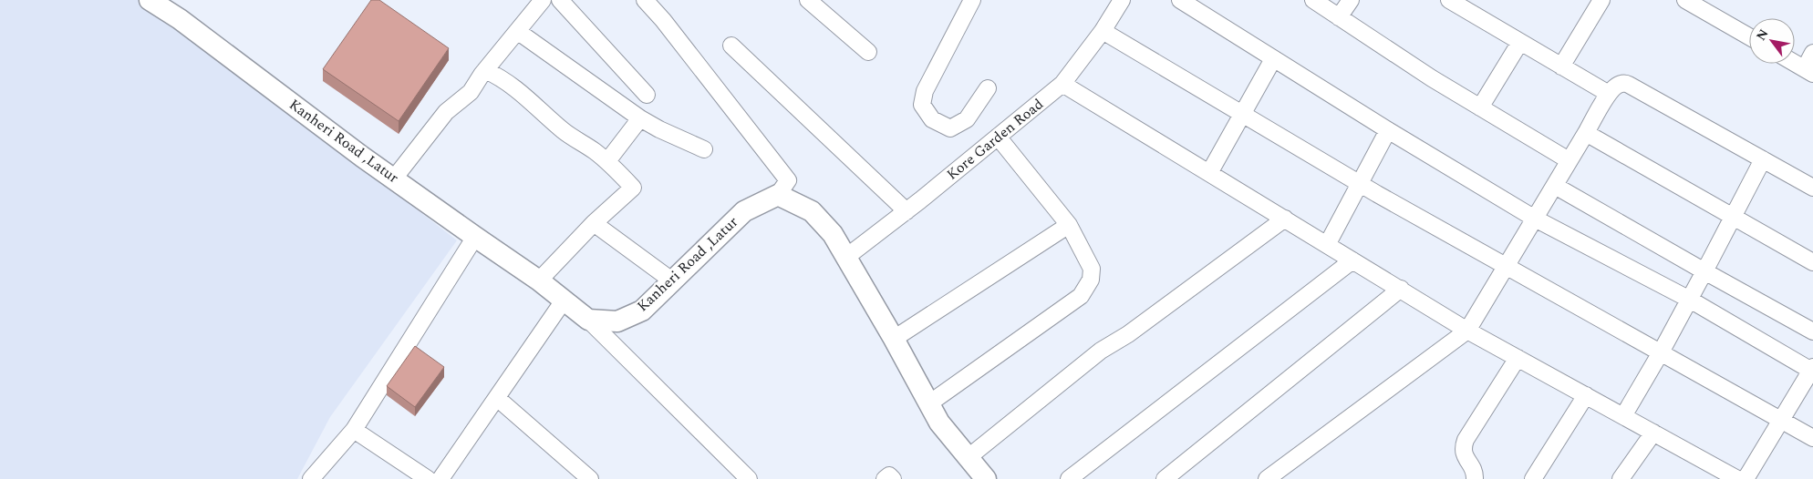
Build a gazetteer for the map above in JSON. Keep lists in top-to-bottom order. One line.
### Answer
{"streets":{"street":["Kore Garden Road","Kanheri Road ,Latur"]},"north":"top left"}
